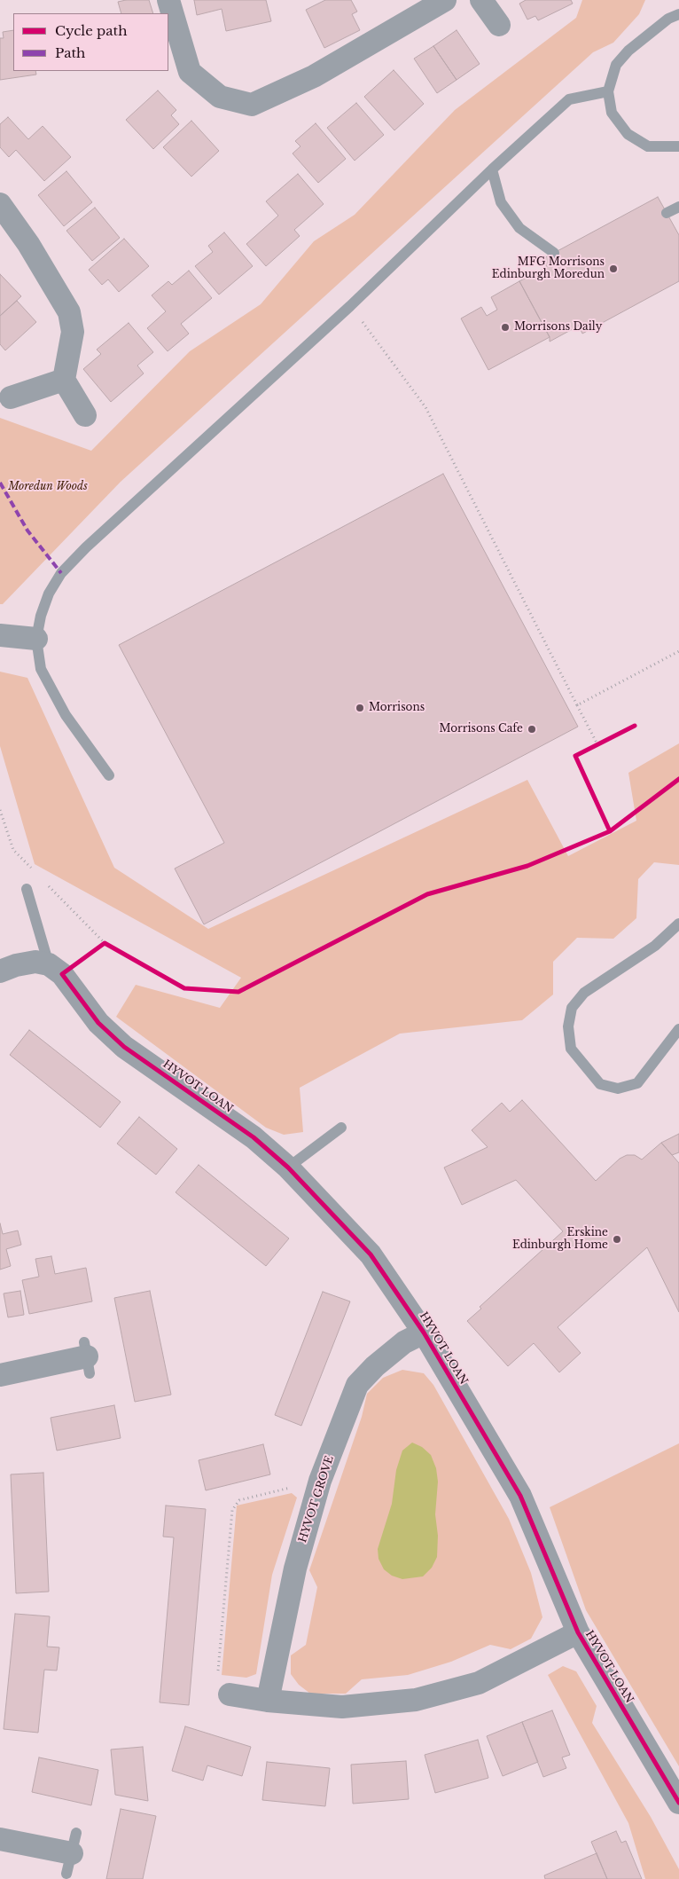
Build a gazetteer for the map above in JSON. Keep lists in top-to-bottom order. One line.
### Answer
{"streets":{"street":["HYVOT LOAN","HYVOT GROVE"]},"crossings":[["HYVOT LOAN","HYVOT GROVE"]],"parks":["Moredun Woods"],"places":["MFG Morrisons Edinburgh Moredun","Morrisons Daily","Morrisons","Morrisons Cafe","Erskine Edinburgh Home"],"legend":["Cycle path","Path"]}
